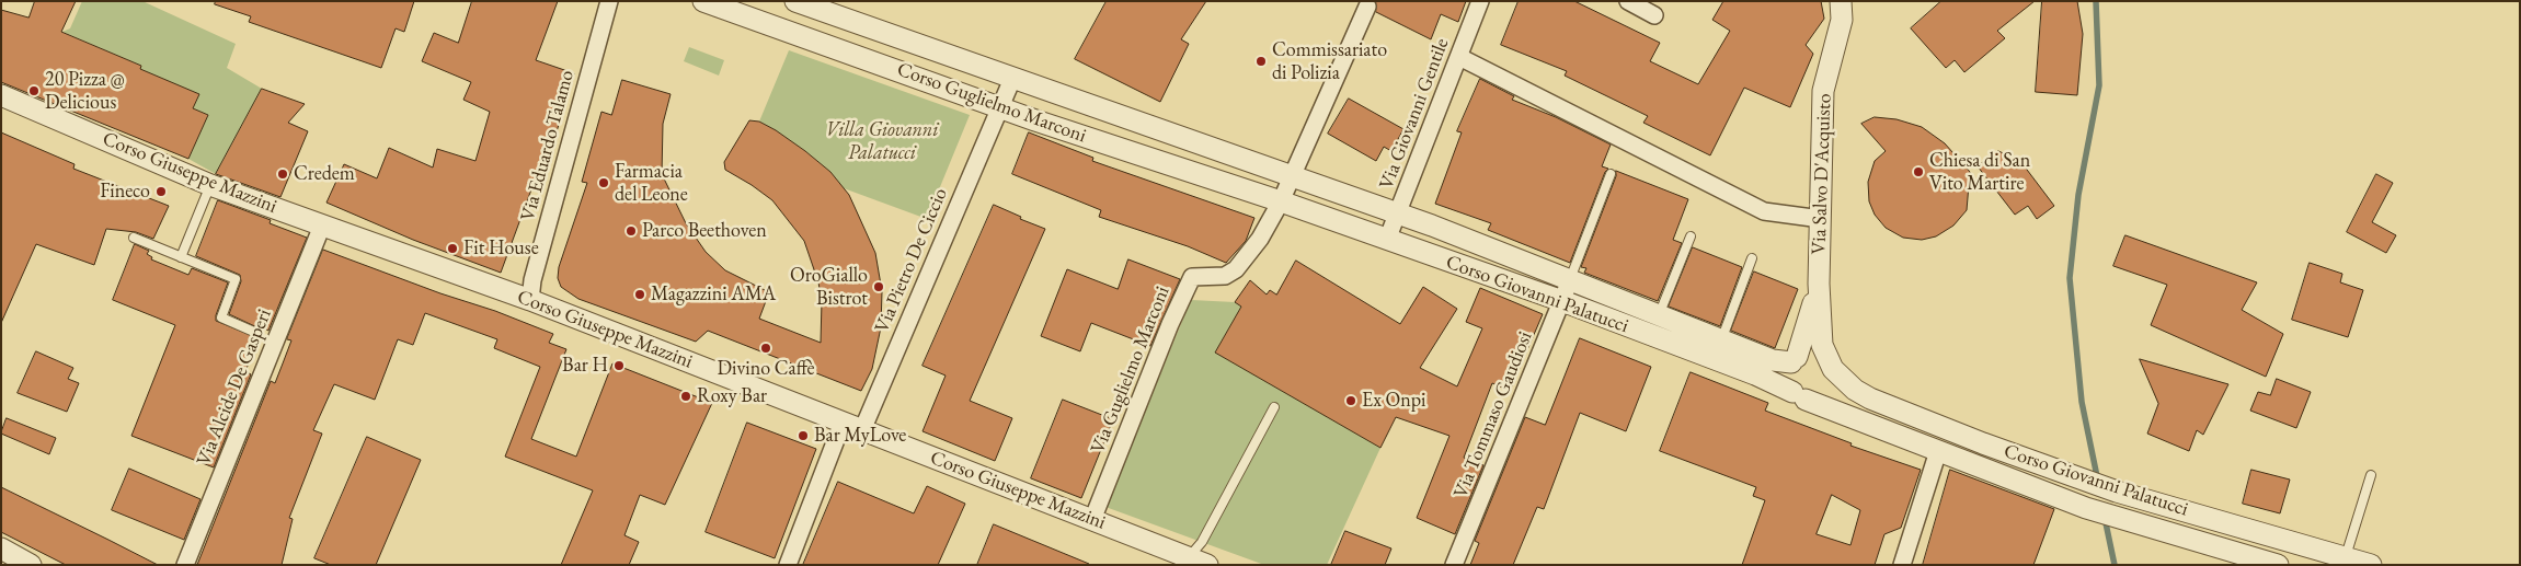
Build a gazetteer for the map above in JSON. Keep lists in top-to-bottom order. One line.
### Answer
{"streets":{"street":["Corso Guglielmo Marconi","Via Giovanni Gentile","Via Eduardo Talamo","Corso Giuseppe Mazzini","Via Salvo D'Acquisto","Via Pietro De Ciccio","Corso Giovanni Palatucci","Via Guglielmo Marconi","Via Alcide De Gasperi","Via Tommaso Gaudiosi"]},"crossings":[["Corso Guglielmo Marconi","Via Pietro De Ciccio"],["Corso Guglielmo Marconi","Corso Giovanni Palatucci"],["Corso Guglielmo Marconi","Via Guglielmo Marconi"],["Via Giovanni Gentile","Corso Giovanni Palatucci"],["Via Eduardo Talamo","Corso Giuseppe Mazzini"],["Corso Giuseppe Mazzini","Via Pietro De Ciccio"],["Corso Giuseppe Mazzini","Via Guglielmo Marconi"],["Corso Giuseppe Mazzini","Via Alcide De Gasperi"],["Via Salvo D'Acquisto","Corso Giovanni Palatucci"],["Corso Giovanni Palatucci","Via Guglielmo Marconi"],["Corso Giovanni Palatucci","Via Tommaso Gaudiosi"]],"parks":["Villa Giovanni Palatucci"],"places":["Commissariato di Polizia","20 Pizza @ Delicious","Chiesa di San Vito Martire","Credem","Farmacia del Leone","Fineco","Parco Beethoven","Fit House","OroGiallo Bistrot","Magazzini AMA","Divino Caffè","Bar H","Roxy Bar","Ex Onpi","Bar MyLove"]}
